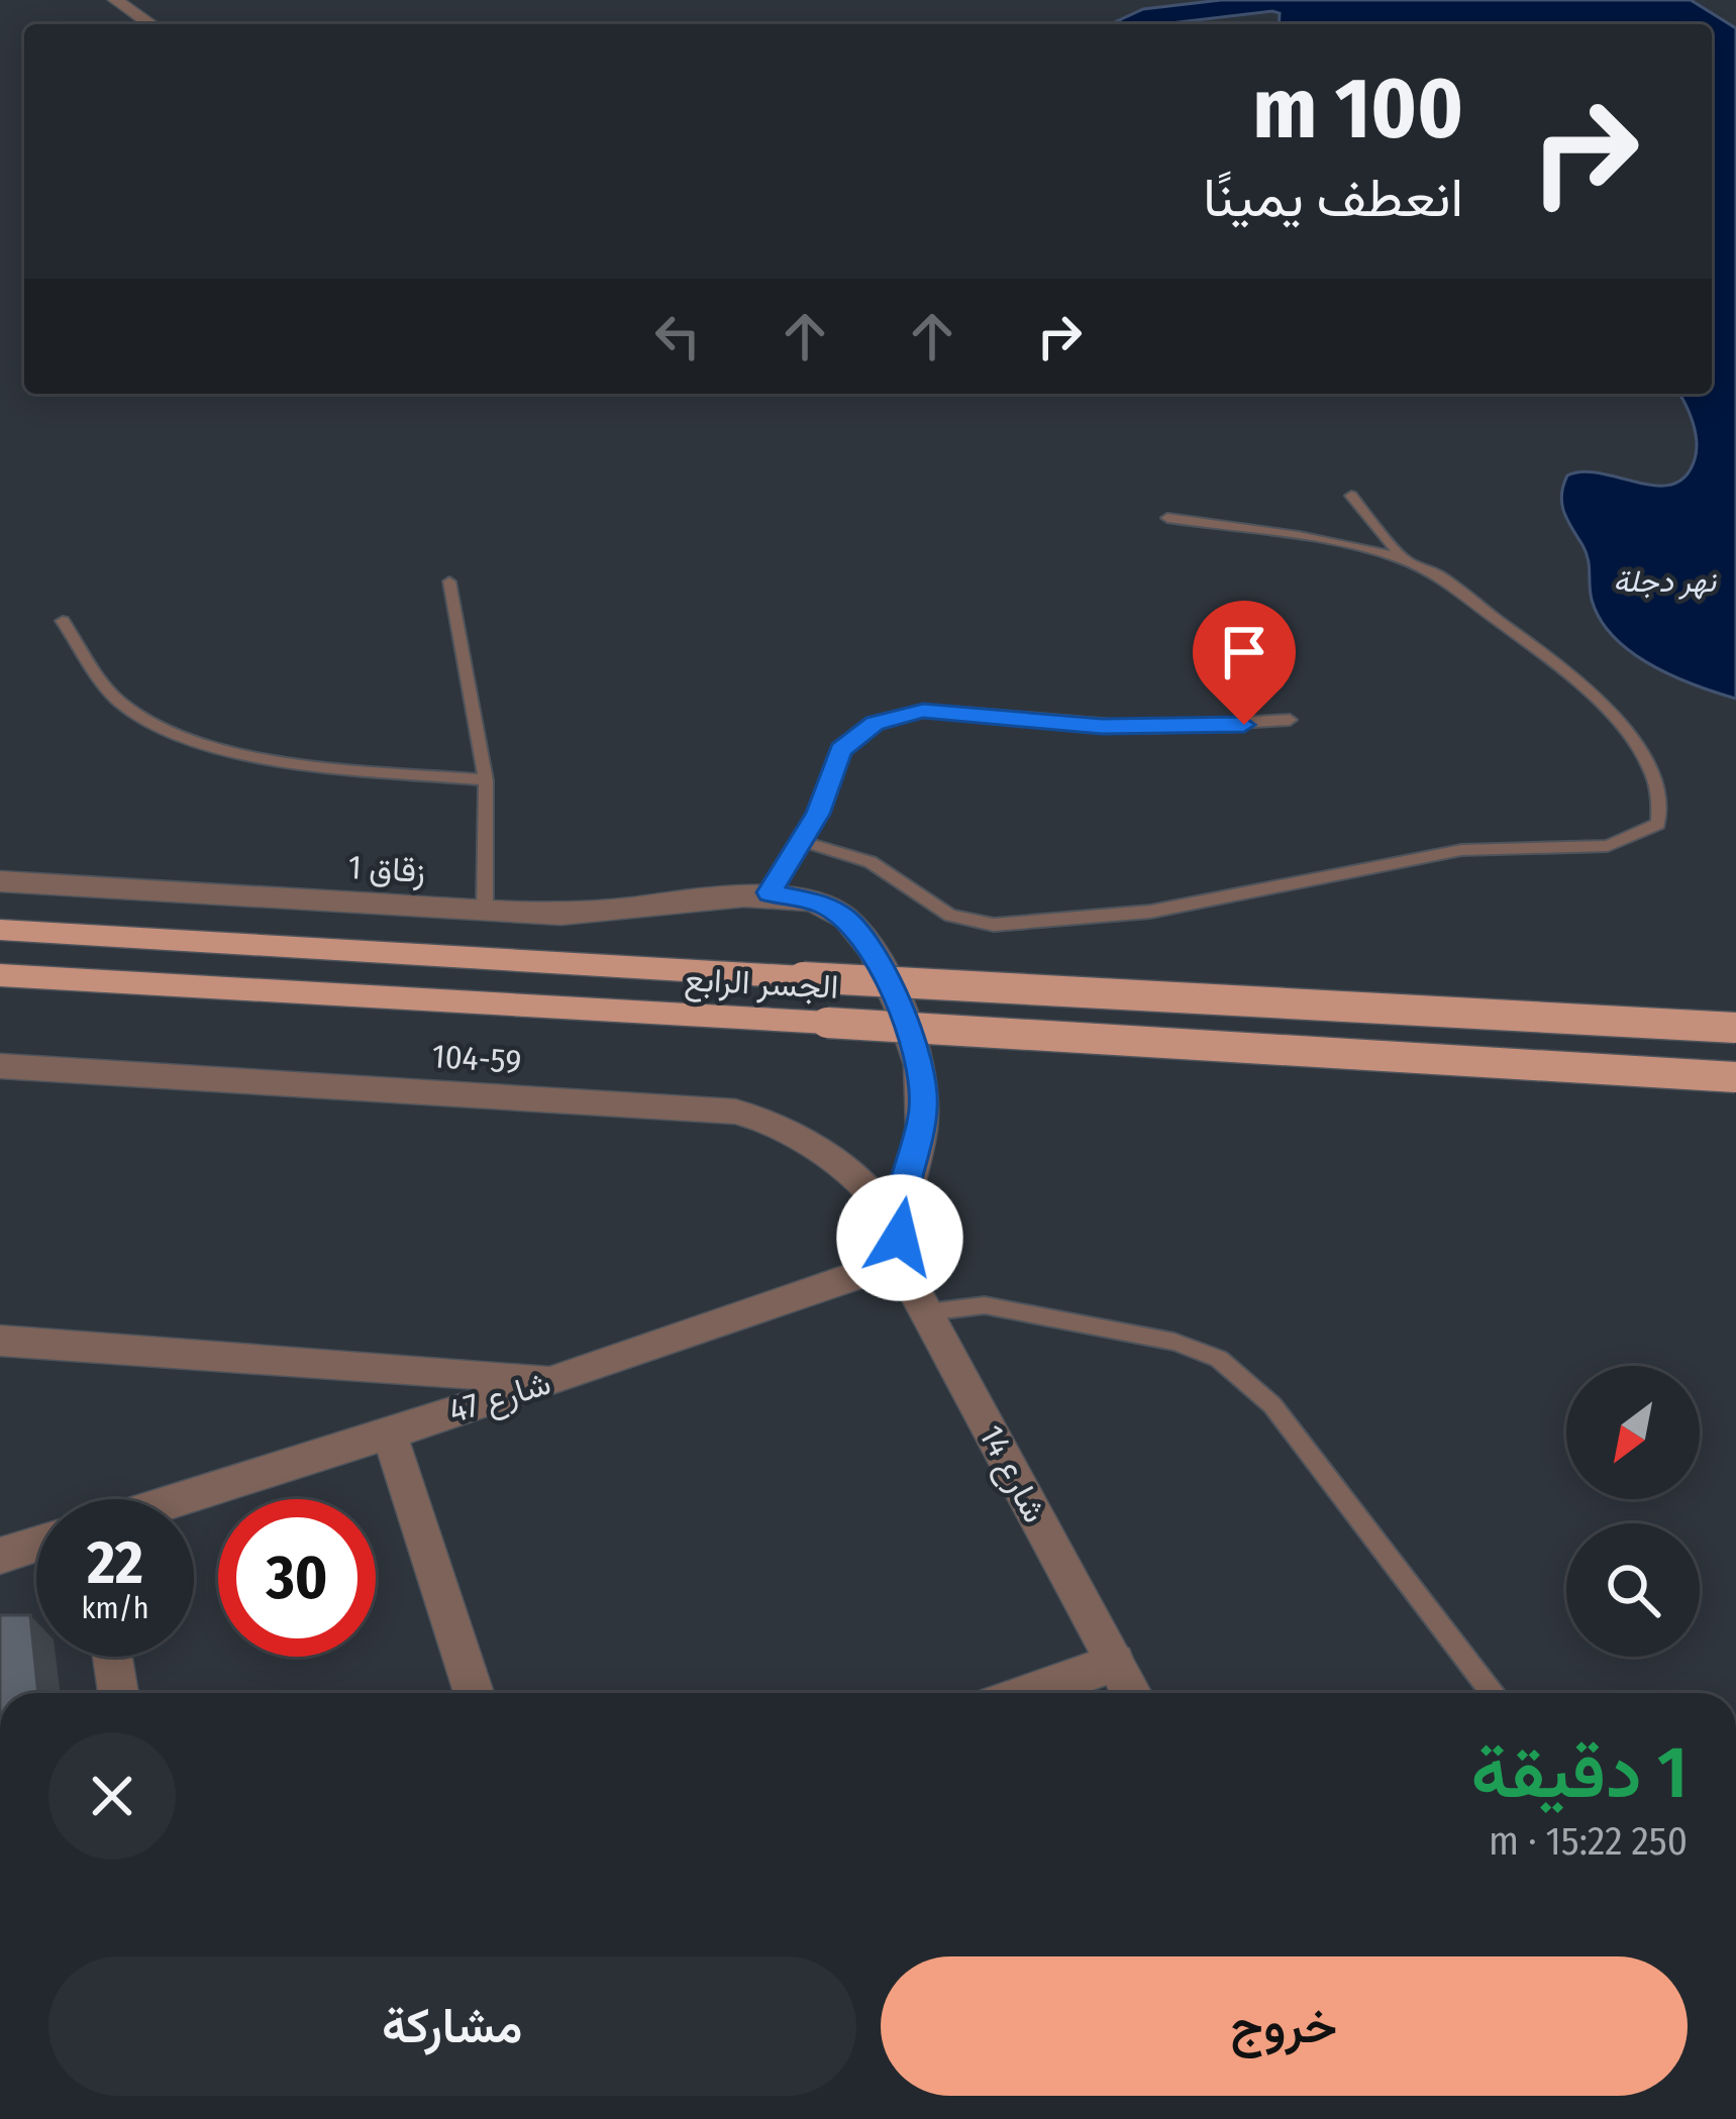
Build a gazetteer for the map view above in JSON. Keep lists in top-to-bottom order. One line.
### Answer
{"streets":{"main road":["الجسر الرابع"],"street":["زقاق 1","104-59","شارع 47","شارع 14"]},"crossings":[["104-59","شارع 47"],["104-59","شارع 14"],["شارع 47","شارع 14"]],"water":["نهر دجلة"],"north":"bottom left","page":{"turn":["100 m","انعطف يمينًا"],"speed":"22 km/h","limit":"30","heading":["1 دقيقة","250 m · 15:22"],"buttons":["خروج","مشاركة"]}}
